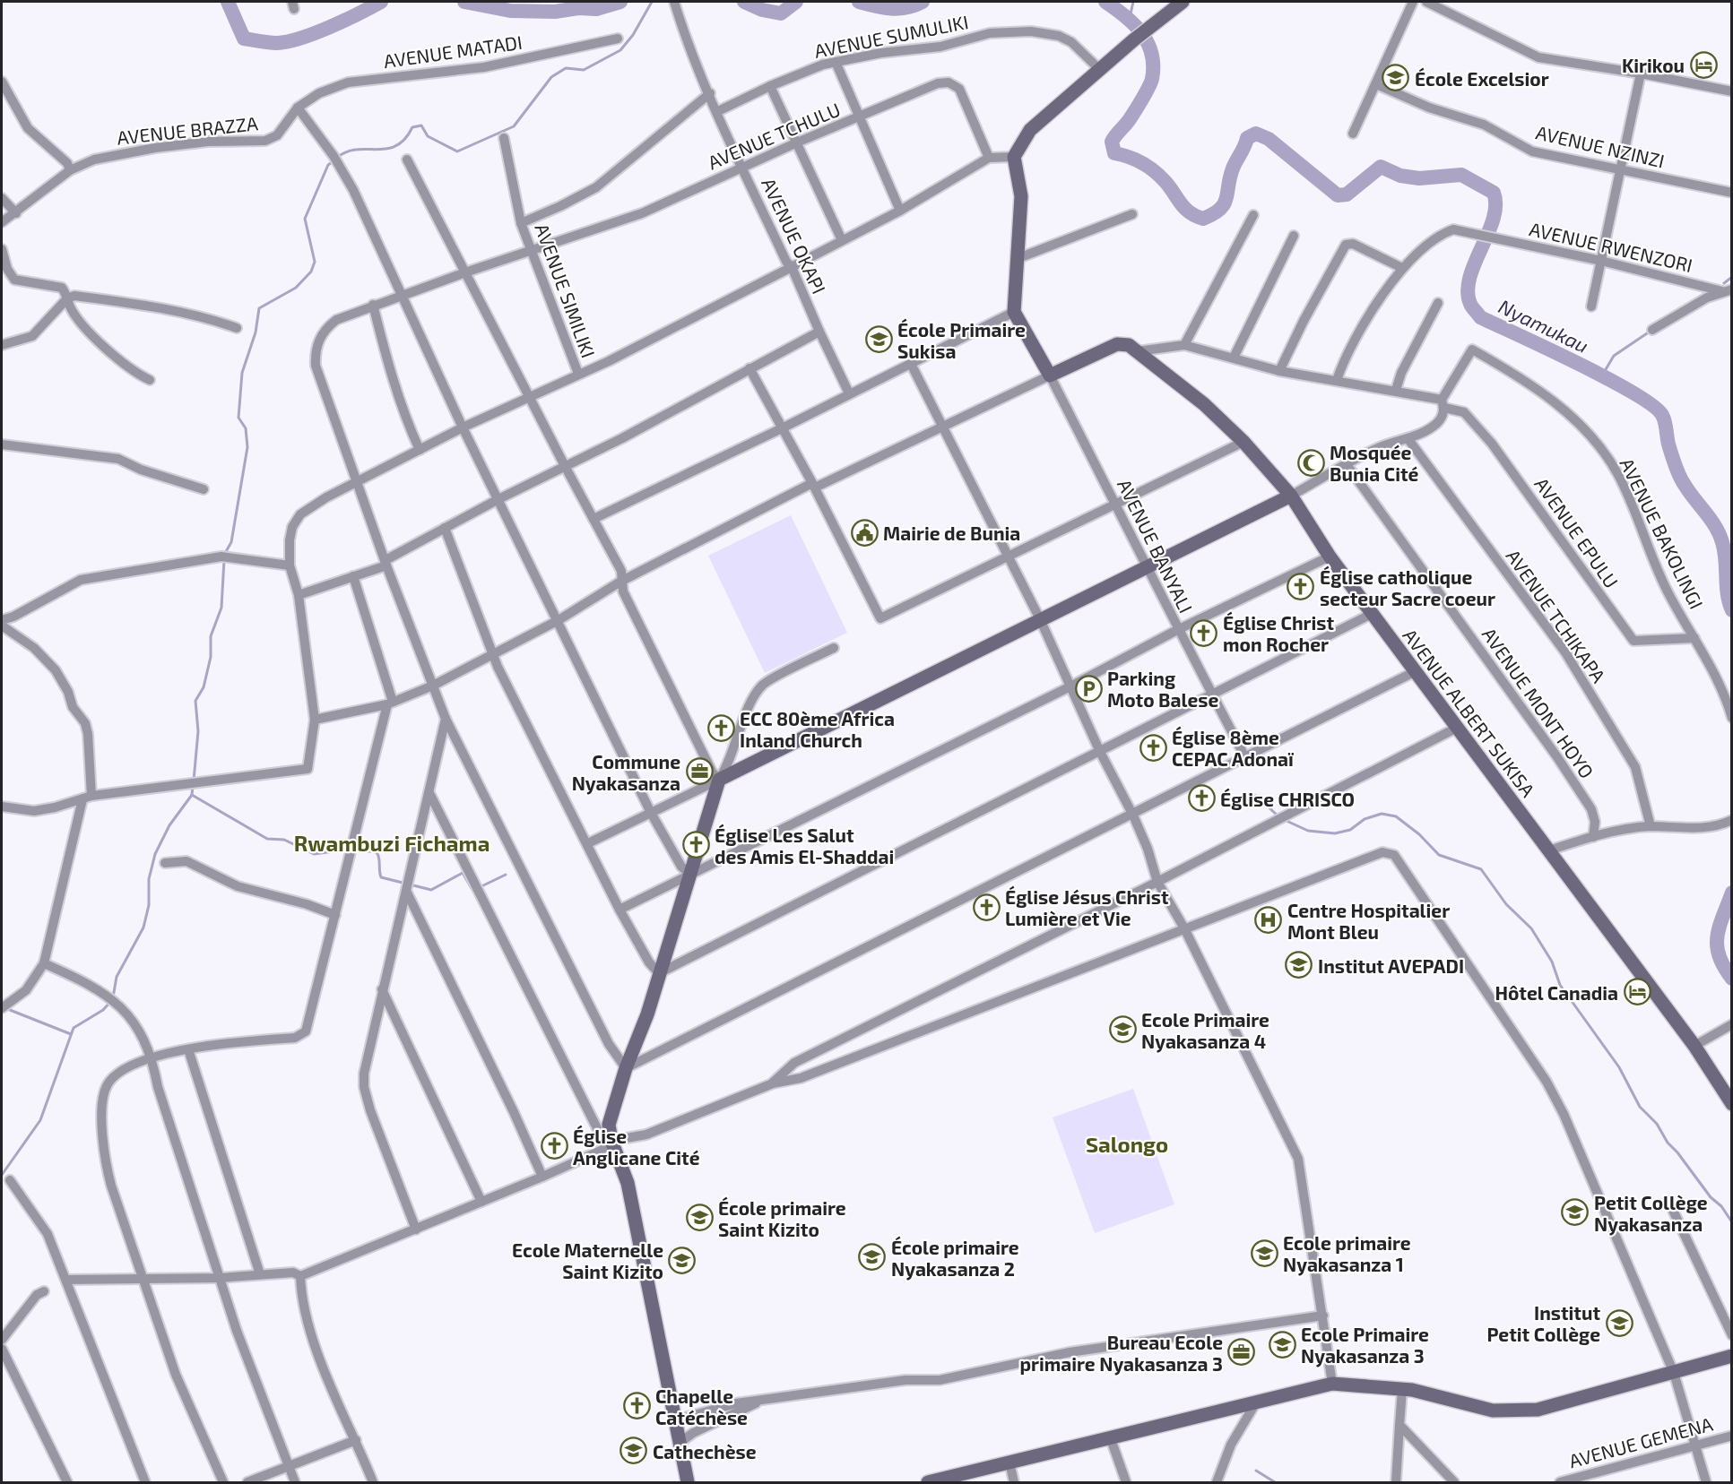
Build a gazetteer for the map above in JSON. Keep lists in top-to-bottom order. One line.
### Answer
{"streets":{"street":["AVENUE SUMULIKI","AVENUE MATADI","AVENUE BRAZZA","AVENUE TCHULU","AVENUE NZINZI","AVENUE OKAPI","AVENUE RWENZORI","AVENUE SIMILIKI","AVENUE EPULU","AVENUE BAKOLINGI","AVENUE BANYALI","AVENUE TCHIKAPA","AVENUE MONT HOYO","AVENUE ALBERT SUKISA","AVENUE GEMENA"]},"crossings":[["AVENUE SUMULIKI","AVENUE OKAPI"],["AVENUE MATADI","AVENUE BRAZZA"],["AVENUE TCHULU","AVENUE OKAPI"],["AVENUE TCHULU","AVENUE SIMILIKI"],["AVENUE OKAPI","AVENUE SIMILIKI"],["AVENUE RWENZORI","AVENUE EPULU"],["AVENUE EPULU","AVENUE BAKOLINGI"],["AVENUE BANYALI","AVENUE ALBERT SUKISA"]],"districts":["Rwambuzi Fichama","Salongo"],"water":["Nyamukau"],"places":{"hotel":["Kirikou","Hôtel Canadia"],"school or university":["École Excelsior","École Primaire Sukisa","Institut AVEPADI","Ecole Primaire Nyakasanza 4","Petit Collège Nyakasanza","École primaire Saint Kizito","Ecole primaire Nyakasanza 1","École primaire Nyakasanza 2","Ecole Maternelle Saint Kizito","Institut Petit Collège","Ecole Primaire Nyakasanza 3","Cathechèse"],"mosque":["Mosquée Bunia Cité"],"public building":["Mairie de Bunia"],"church":["Église catholique secteur Sacre coeur","Église Christ mon Rocher","ECC 80ème Africa Inland Church","Église 8ème CEPAC Adonaï","Église CHRISCO","Église Les Salut des Amis El-Shaddai","Église Jésus Christ Lumière et Vie","Église Anglicane Cité","Chapelle Catéchèse"],"parking":["Parking Moto Balese"],"office":["Commune Nyakasanza","Bureau Ecole primaire Nyakasanza 3"],"hospital":["Centre Hospitalier Mont Bleu"]}}
